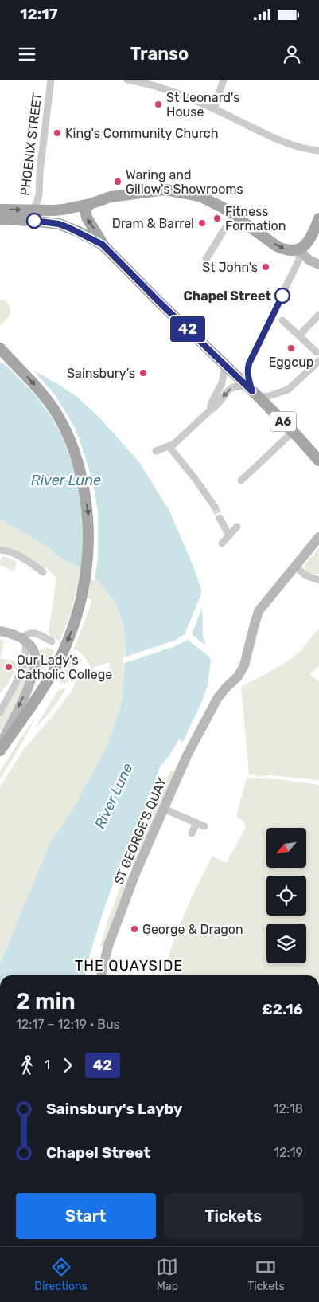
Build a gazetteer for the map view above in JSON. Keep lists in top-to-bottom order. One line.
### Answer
{"streets":{"main road":["A6"],"street":["PHOENIX STREET","ST GEORGE'S QUAY"]},"crossings":[["PHOENIX STREET","A6"]],"districts":["THE QUAYSIDE"],"water":["River Lune"],"places":["St Leonard's House","King's Community Church","Waring and Gillow's Showrooms","Fitness Formation","Dram & Barrel","St John's","Chapel Street","Eggcup","Sainsbury's","Our Lady's Catholic College","George & Dragon"],"lines":["bus line 42"],"north":"bottom left","page":{"status":"12:17","header":"Transo","on_map":"42","heading":["2 min","12:17 – 12:19 · Bus","£2.16"],"legs":["1","42"],"list":[{"name":"Sainsbury's Layby","value":"12:18"},{"name":"Chapel Street","value":"12:19"}],"buttons":["Start","Tickets"],"tabs":["Directions","Map","Tickets"]}}
